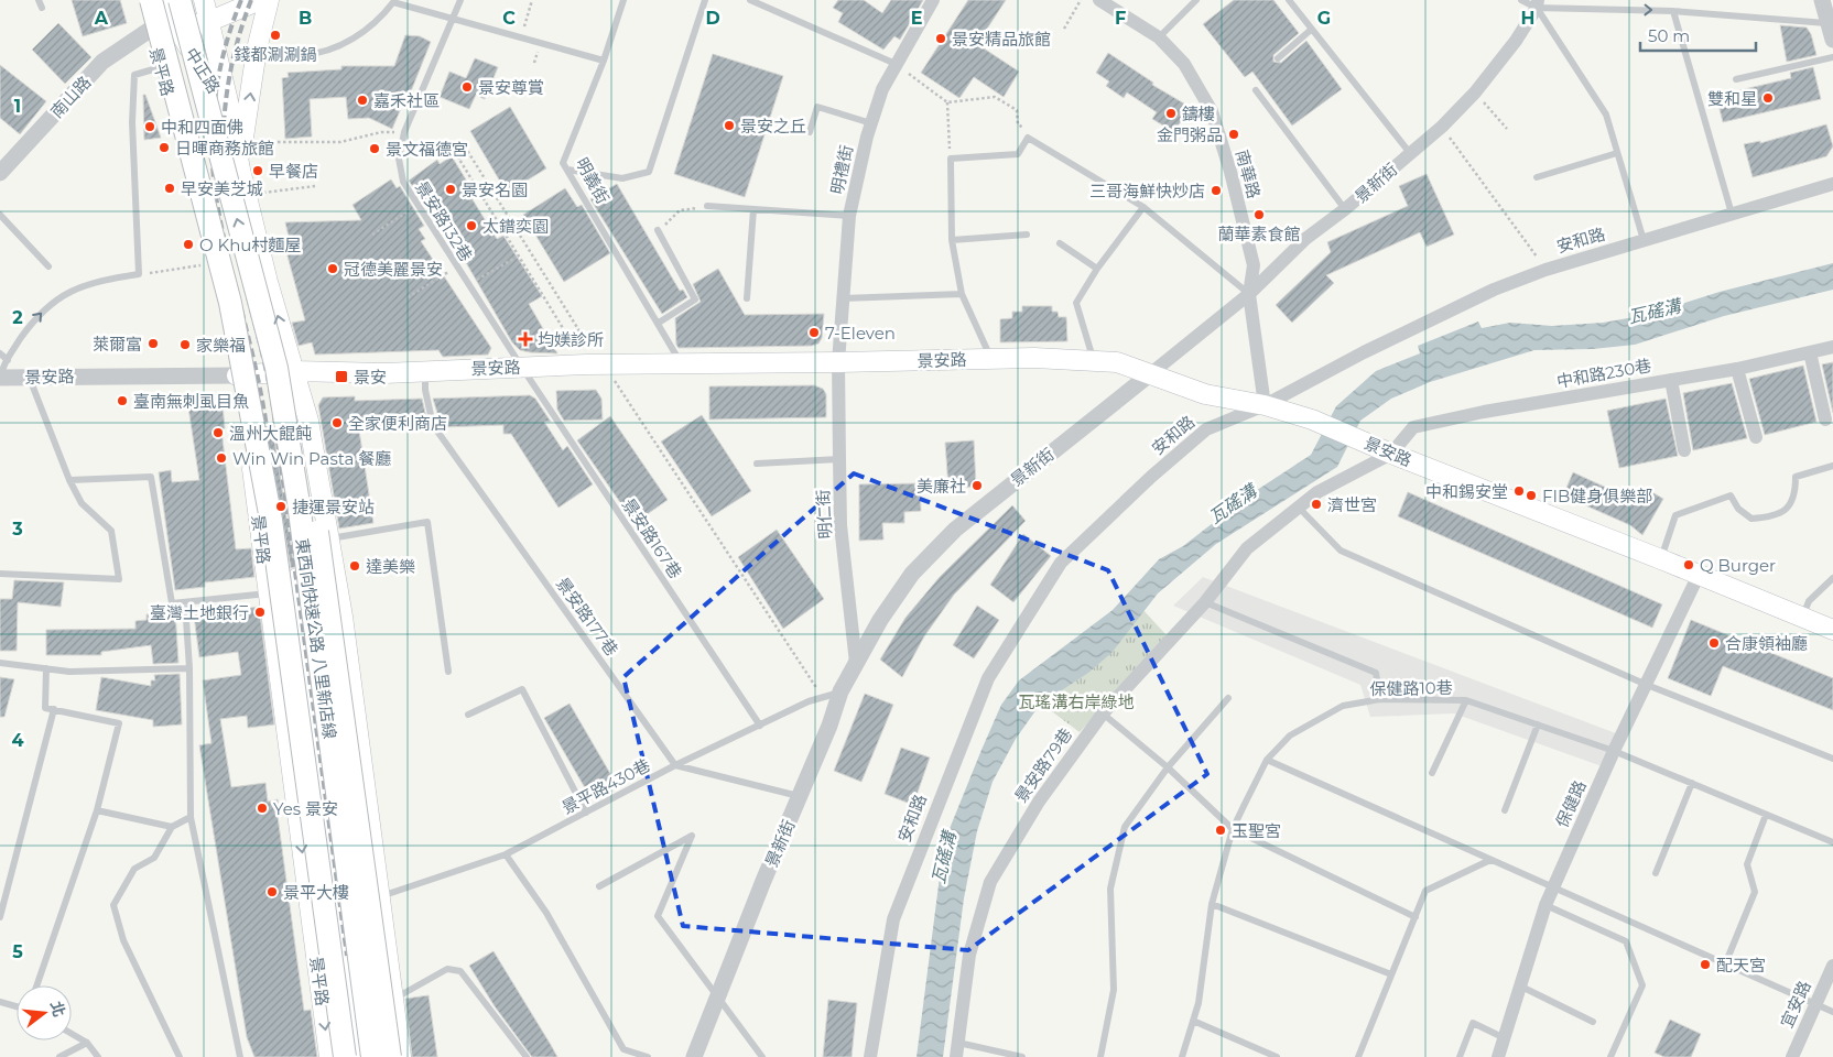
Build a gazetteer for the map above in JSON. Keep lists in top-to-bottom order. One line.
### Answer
{"streets":{"highway":["東西向快速公路 八里新店線"],"main road":["中正路","景平路","景安路"],"street":["南山路","明禮街","南華路","景新街","安和路","中和路230巷","明仁街","景安路79巷","保健路","宜安路"],"lane":["明義街","景安路132巷","景安路167巷","景安路177巷","保健路10巷","景平路430巷"]},"crossings":[["中正路","景平路"],["中正路","東西向快速公路 八里新店線"],["景平路","南山路"],["景平路","景安路"],["景平路","東西向快速公路 八里新店線"],["明禮街","景安路"],["明禮街","明仁街"],["南華路","景新街"],["南華路","安和路"],["南華路","景安路"],["明義街","景安路"],["景新街","景安路"],["景新街","明仁街"],["景新街","景平路430巷"],["景安路132巷","景安路"],["景安路132巷","景安路167巷"],["安和路","景安路"],["景安路","中和路230巷"],["景安路","明仁街"],["景安路","景安路167巷"],["景安路","景安路177巷"],["景安路","東西向快速公路 八里新店線"],["景安路","景安路79巷"],["景安路","保健路"],["中和路230巷","景安路79巷"],["景安路167巷","景平路430巷"],["景安路177巷","景平路430巷"],["保健路10巷","保健路"]],"water":["瓦磘溝"],"parks":["瓦瑤溝右岸綠地"],"places":{"other":["錢都涮涮鍋","景安精品旅館","景安尊賞","雙和星","嘉禾社區","鑄樓","景安之丘","中和四面佛","金門粥品","日暉商務旅館","景文福德宮","早餐店","早安美芝城","景安名園","三哥海鮮快炒店","蘭華素食館","太鐠奕園","O Khu村麵屋","冠德美麗景安","7-Eleven","萊爾富","家樂福","臺南無刺虱目魚","全家便利商店","溫州大餛飩","Win Win Pasta 餐廳","美廉社","中和錫安堂","FIB健身俱樂部","濟世宮","捷運景安站","Q Burger","達美樂","臺灣土地銀行","合康領袖廳","Yes 景安","玉聖宮","景平大樓","配天宮"],"health":["均媄診所"],"transit":["景安"]},"scale_bar":"50 m","north":"right","grid":{"columns":["A","B","C","D","E","F","G","H"],"rows":["1","2","3","4","5"]}}
